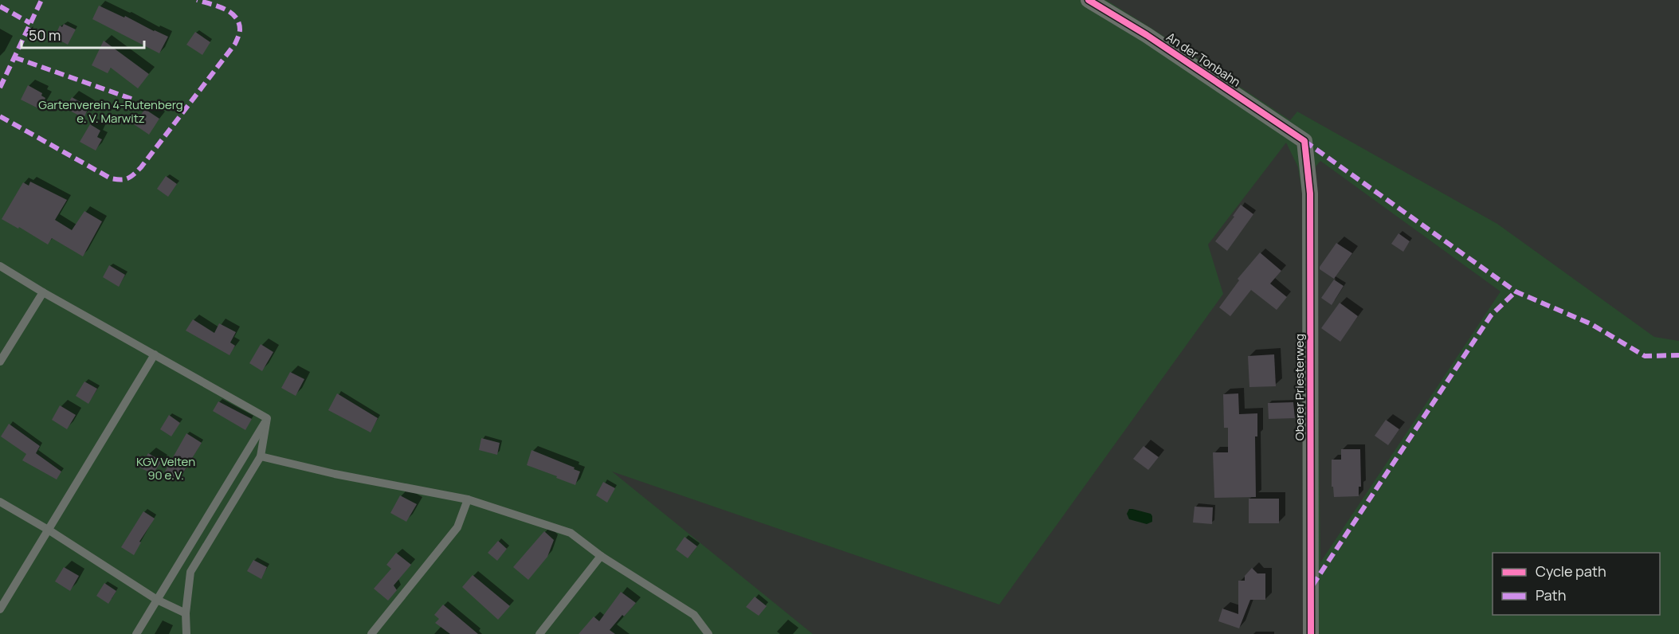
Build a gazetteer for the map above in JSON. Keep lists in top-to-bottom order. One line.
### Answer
{"streets":{"street":["An der Tonbahn","Oberer Priesterweg"]},"crossings":[["An der Tonbahn","Oberer Priesterweg"]],"parks":["Gartenverein 4-Rutenberg e. V. Marwitz","KGV Velten 90 e.V."],"legend":["Cycle path","Path"],"scale_bar":"50 m"}
